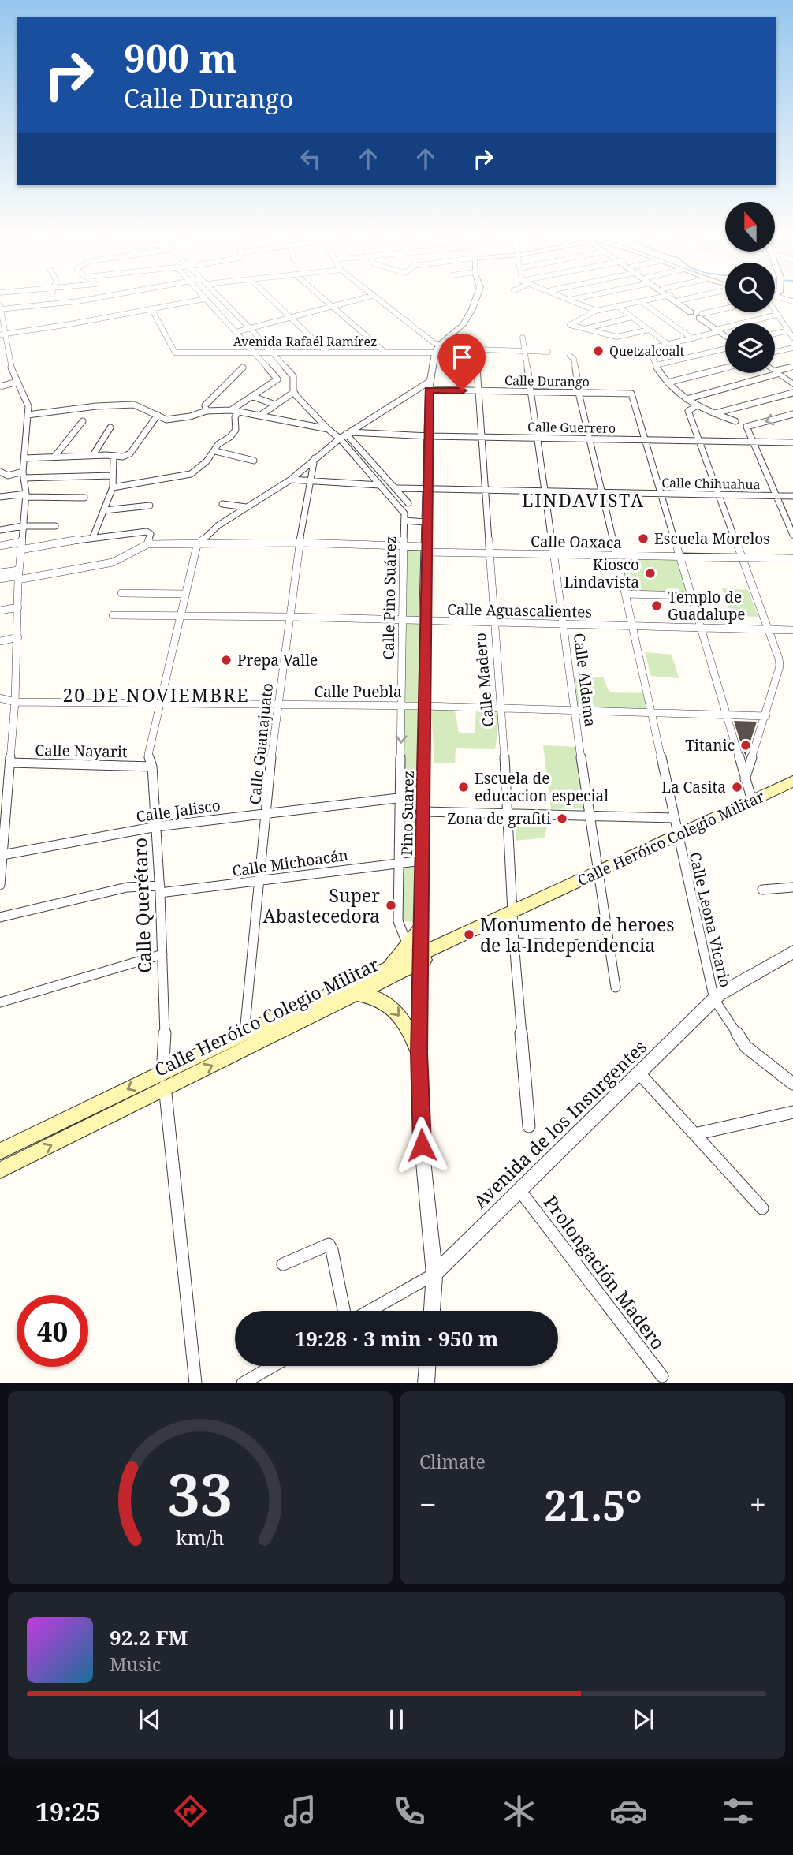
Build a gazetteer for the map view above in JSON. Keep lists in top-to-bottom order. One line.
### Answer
{"streets":{"main road":["Calle Heróico Colegio Militar"],"street":["Avenida Rafaél Ramírez","Calle Durango","Calle Guerrero","Calle Chihuahua","Calle Oaxaca","Calle Pino Suárez","Calle Aguascalientes","Calle Madero","Calle Aldama","Calle Puebla","Calle Guanajuato","Calle Nayarit","Calle Jalisco","Pino Suarez","Calle Michoacán","Calle Querétaro","Calle Leona Vicario","Avenida de los Insurgentes","Prolongación Madero"]},"crossings":[["Avenida Rafaél Ramírez","Pino Suarez"],["Calle Durango","Calle Guerrero"],["Calle Durango","Calle Madero"],["Calle Durango","Calle Aldama"],["Calle Durango","Pino Suarez"],["Calle Durango","Calle Leona Vicario"],["Calle Guerrero","Calle Pino Suárez"],["Calle Guerrero","Calle Madero"],["Calle Guerrero","Calle Aldama"],["Calle Guerrero","Pino Suarez"],["Calle Guerrero","Calle Leona Vicario"],["Calle Chihuahua","Calle Madero"],["Calle Chihuahua","Calle Aldama"],["Calle Chihuahua","Pino Suarez"],["Calle Chihuahua","Calle Leona Vicario"],["Calle Oaxaca","Calle Pino Suárez"],["Calle Oaxaca","Calle Madero"],["Calle Oaxaca","Calle Aldama"],["Calle Oaxaca","Calle Guanajuato"],["Calle Oaxaca","Pino Suarez"],["Calle Oaxaca","Calle Querétaro"],["Calle Oaxaca","Calle Leona Vicario"],["Calle Pino Suárez","Calle Aguascalientes"],["Calle Pino Suárez","Calle Puebla"],["Calle Pino Suárez","Calle Jalisco"],["Calle Pino Suárez","Calle Michoacán"],["Calle Aguascalientes","Calle Madero"],["Calle Aguascalientes","Calle Aldama"],["Calle Aguascalientes","Calle Guanajuato"],["Calle Aguascalientes","Pino Suarez"],["Calle Aguascalientes","Calle Querétaro"],["Calle Aguascalientes","Calle Leona Vicario"],["Calle Madero","Calle Puebla"],["Calle Madero","Calle Heróico Colegio Militar"],["Calle Aldama","Calle Puebla"],["Calle Aldama","Calle Heróico Colegio Militar"],["Calle Puebla","Calle Guanajuato"],["Calle Puebla","Pino Suarez"],["Calle Puebla","Calle Querétaro"],["Calle Puebla","Calle Leona Vicario"],["Calle Guanajuato","Calle Jalisco"],["Calle Guanajuato","Calle Heróico Colegio Militar"],["Calle Guanajuato","Calle Michoacán"],["Calle Nayarit","Calle Querétaro"],["Calle Jalisco","Pino Suarez"],["Calle Jalisco","Calle Querétaro"],["Pino Suarez","Calle Heróico Colegio Militar"],["Pino Suarez","Calle Michoacán"],["Pino Suarez","Avenida de los Insurgentes"],["Calle Heróico Colegio Militar","Calle Querétaro"],["Calle Heróico Colegio Militar","Calle Leona Vicario"],["Calle Michoacán","Calle Querétaro"],["Calle Leona Vicario","Avenida de los Insurgentes"],["Avenida de los Insurgentes","Prolongación Madero"]],"districts":["LINDAVISTA","20 DE NOVIEMBRE"],"places":["Quetzalcoalt","Escuela Morelos","Kiosco Lindavista","Templo de Guadalupe","Prepa Valle","Titanic","Escuela de educacion especial","La Casita","Zona de grafiti","Super Abastecedora","Monumento de heroes de la Independencia"],"north":"top","page":{"turn":["900 m","Calle Durango"],"limit":"40","trip":"19:28 · 3 min · 950 m","tile":"Climate","heat":["−","21.5°","+"],"song":["92.2 FM","Music"],"tabs":"19:25","gauge":["33","km/h"]}}
